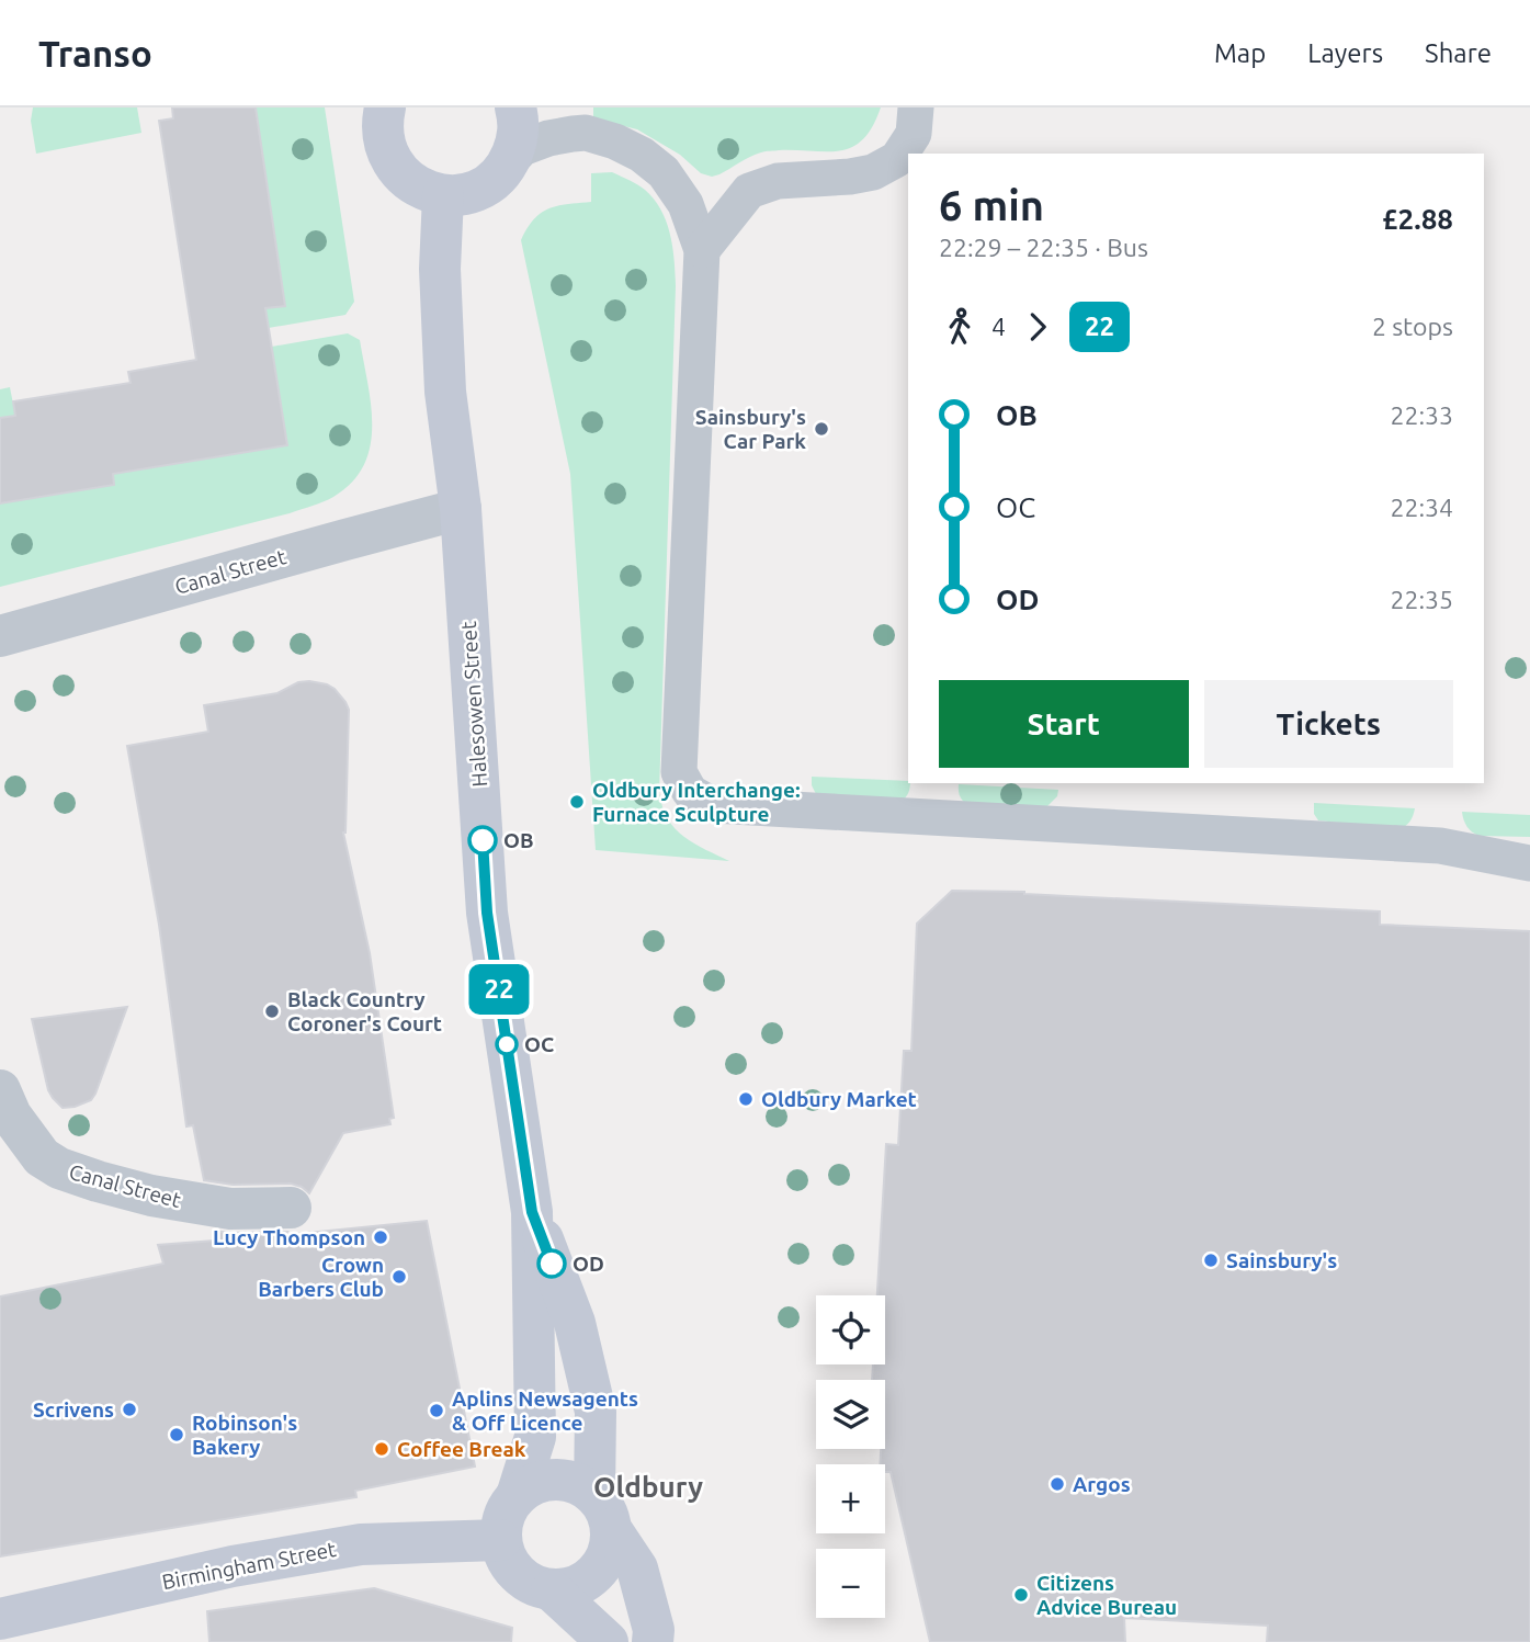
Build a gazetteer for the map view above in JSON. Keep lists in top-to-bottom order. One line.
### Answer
{"streets":{"main road":["Halesowen Street","Birmingham Street"],"street":["Canal Street"]},"crossings":[["Canal Street","Halesowen Street"],["Halesowen Street","Birmingham Street"]],"districts":["Oldbury"],"places":["Sainsbury's Car Park","Oldbury Interchange: Furnace Sculpture","OB","Black Country Coroner's Court","OC","Oldbury Market","Lucy Thompson","Sainsbury's","OD","Crown Barbers Club","Scrivens","Aplins Newsagents & Off Licence","Robinson's Bakery","Coffee Break","Argos","Citizens Advice Bureau"],"lines":["bus line 22"],"page":{"header":"Transo","nav":["Map","Layers","Share"],"on_map":"22","heading":["6 min","22:29 – 22:35 · Bus","£2.88"],"legs":["4","22","2 stops"],"list":[{"name":"OB","value":"22:33"},{"name":"OC","value":"22:34"},{"name":"OD","value":"22:35"}],"buttons":["Start","Tickets"],"map_buttons":["+","−"]}}
